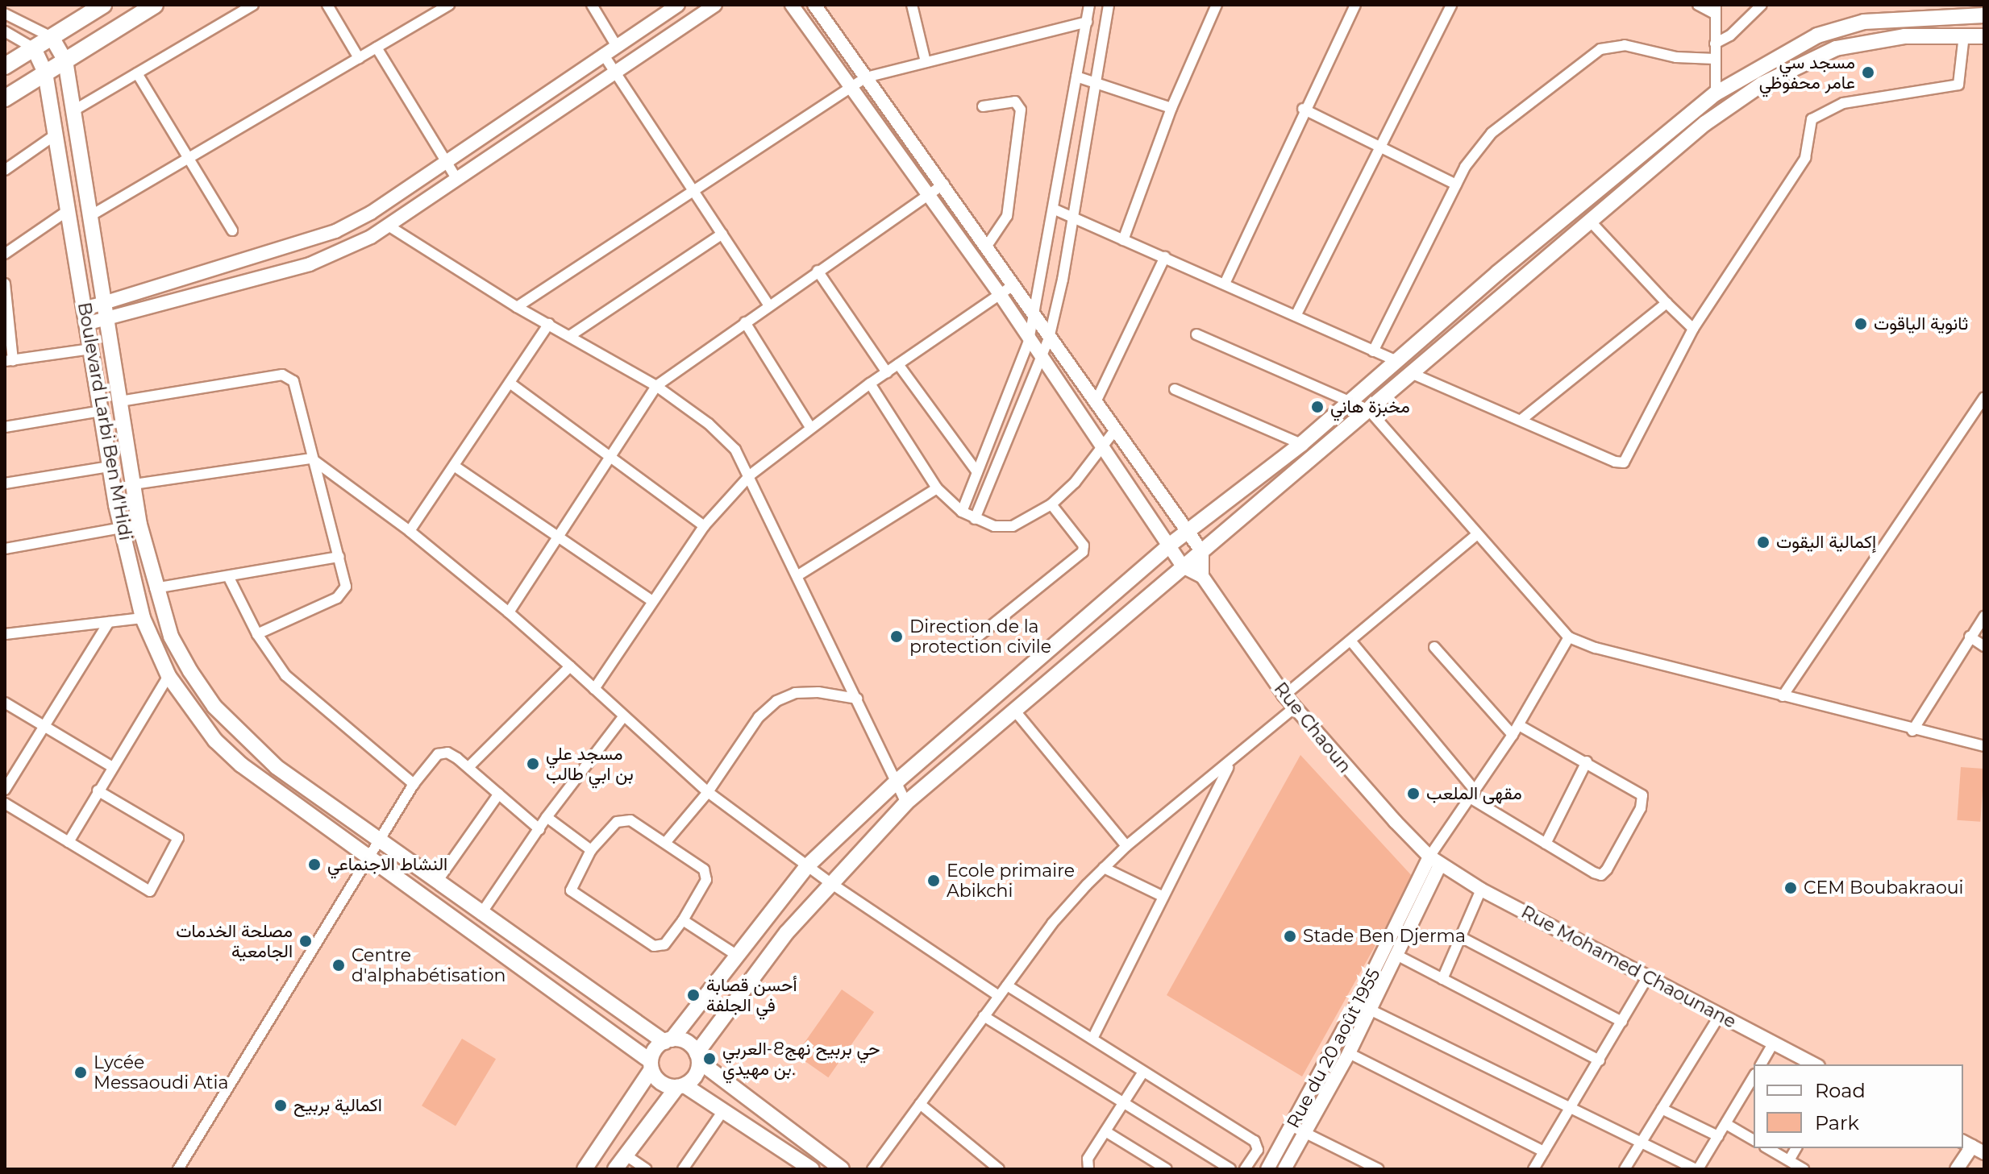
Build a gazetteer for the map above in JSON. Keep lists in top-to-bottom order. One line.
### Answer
{"streets":{"main road":["Boulevard Larbi Ben M'Hidi"],"street":["Rue Chaoun","Rue Mohamed Chaounane","Rue du 20 août 1955"]},"crossings":[["Rue Chaoun","Rue Mohamed Chaounane"],["Rue Chaoun","Rue du 20 août 1955"],["Rue Mohamed Chaounane","Rue du 20 août 1955"]],"places":["مسجد سي عامر محفوظي","ثانوية الياقوت","مخبزة هاني","إكمالية اليقوت","Direction de la protection civile","مسجد علي بن ابي طالب","مقهى الملعب","النشاط الاجنماعي","Ecole primaire Abikchi","CEM Boubakraoui","Stade Ben Djerma","مصلحة الخدمات الجامعية","Centre d'alphabétisation","أحسن قصابة في الجلفة","حي بربيح نهج8-العربي بن مهيدي.","Lycée Messaoudi Atia","اكمالية بربيح"],"legend":["Road","Park"]}
